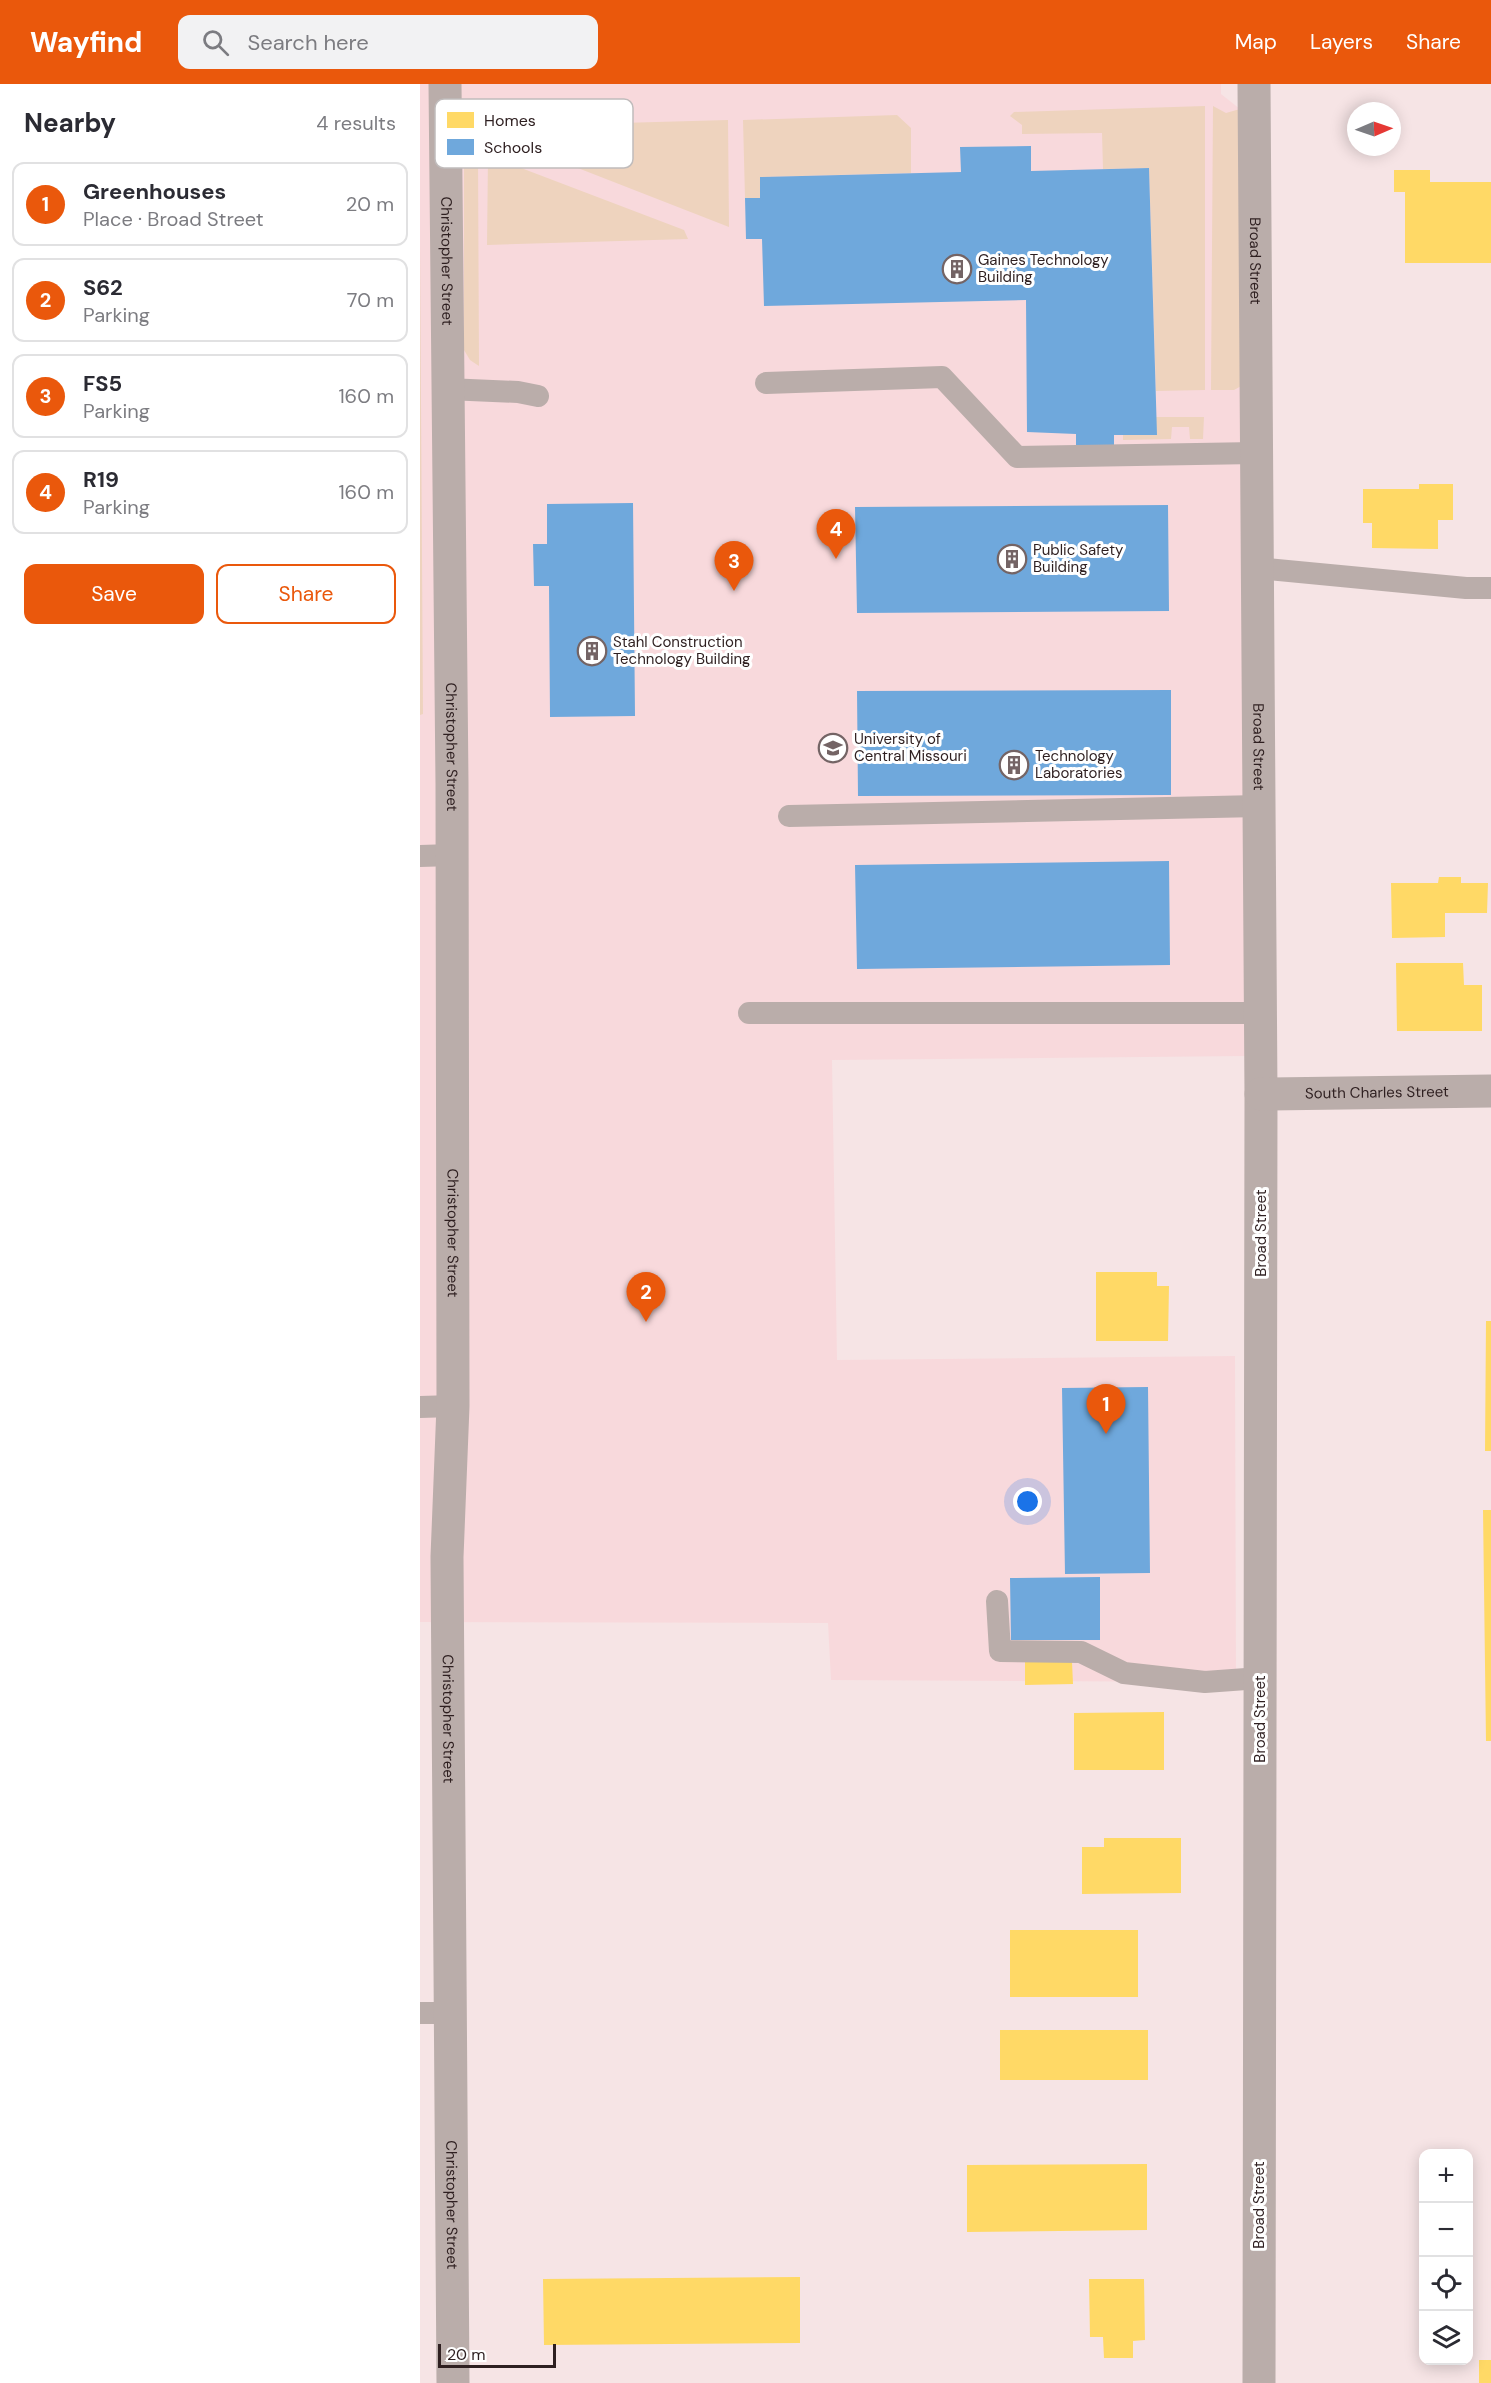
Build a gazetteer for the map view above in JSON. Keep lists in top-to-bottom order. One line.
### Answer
{"streets":{"street":["Christopher Street","Broad Street","South Charles Street"]},"crossings":[["Broad Street","South Charles Street"]],"places":{"building":["Gaines Technology Building","Public Safety Building","Stahl Construction Technology Building","Technology Laboratories"],"school or university":["University of Central Missouri"]},"legend":["Homes","Schools"],"scale_bar":"20 m","north":"right","page":{"header":"Wayfind","search":"Search here","nav":["Map","Layers","Share"],"heading":["Nearby","4 results"],"list":[{"mark":"1","name":"Greenhouses","note":"Place · Broad Street","value":"20 m"},{"mark":"2","name":"S62","note":"Parking","value":"70 m"},{"mark":"3","name":"FS5","note":"Parking","value":"160 m"},{"mark":"4","name":"R19","note":"Parking","value":"160 m"}],"pins":["4","3","2","1"],"buttons":["Save","Share"],"map_buttons":["+","−"],"scale":"20 m"}}
